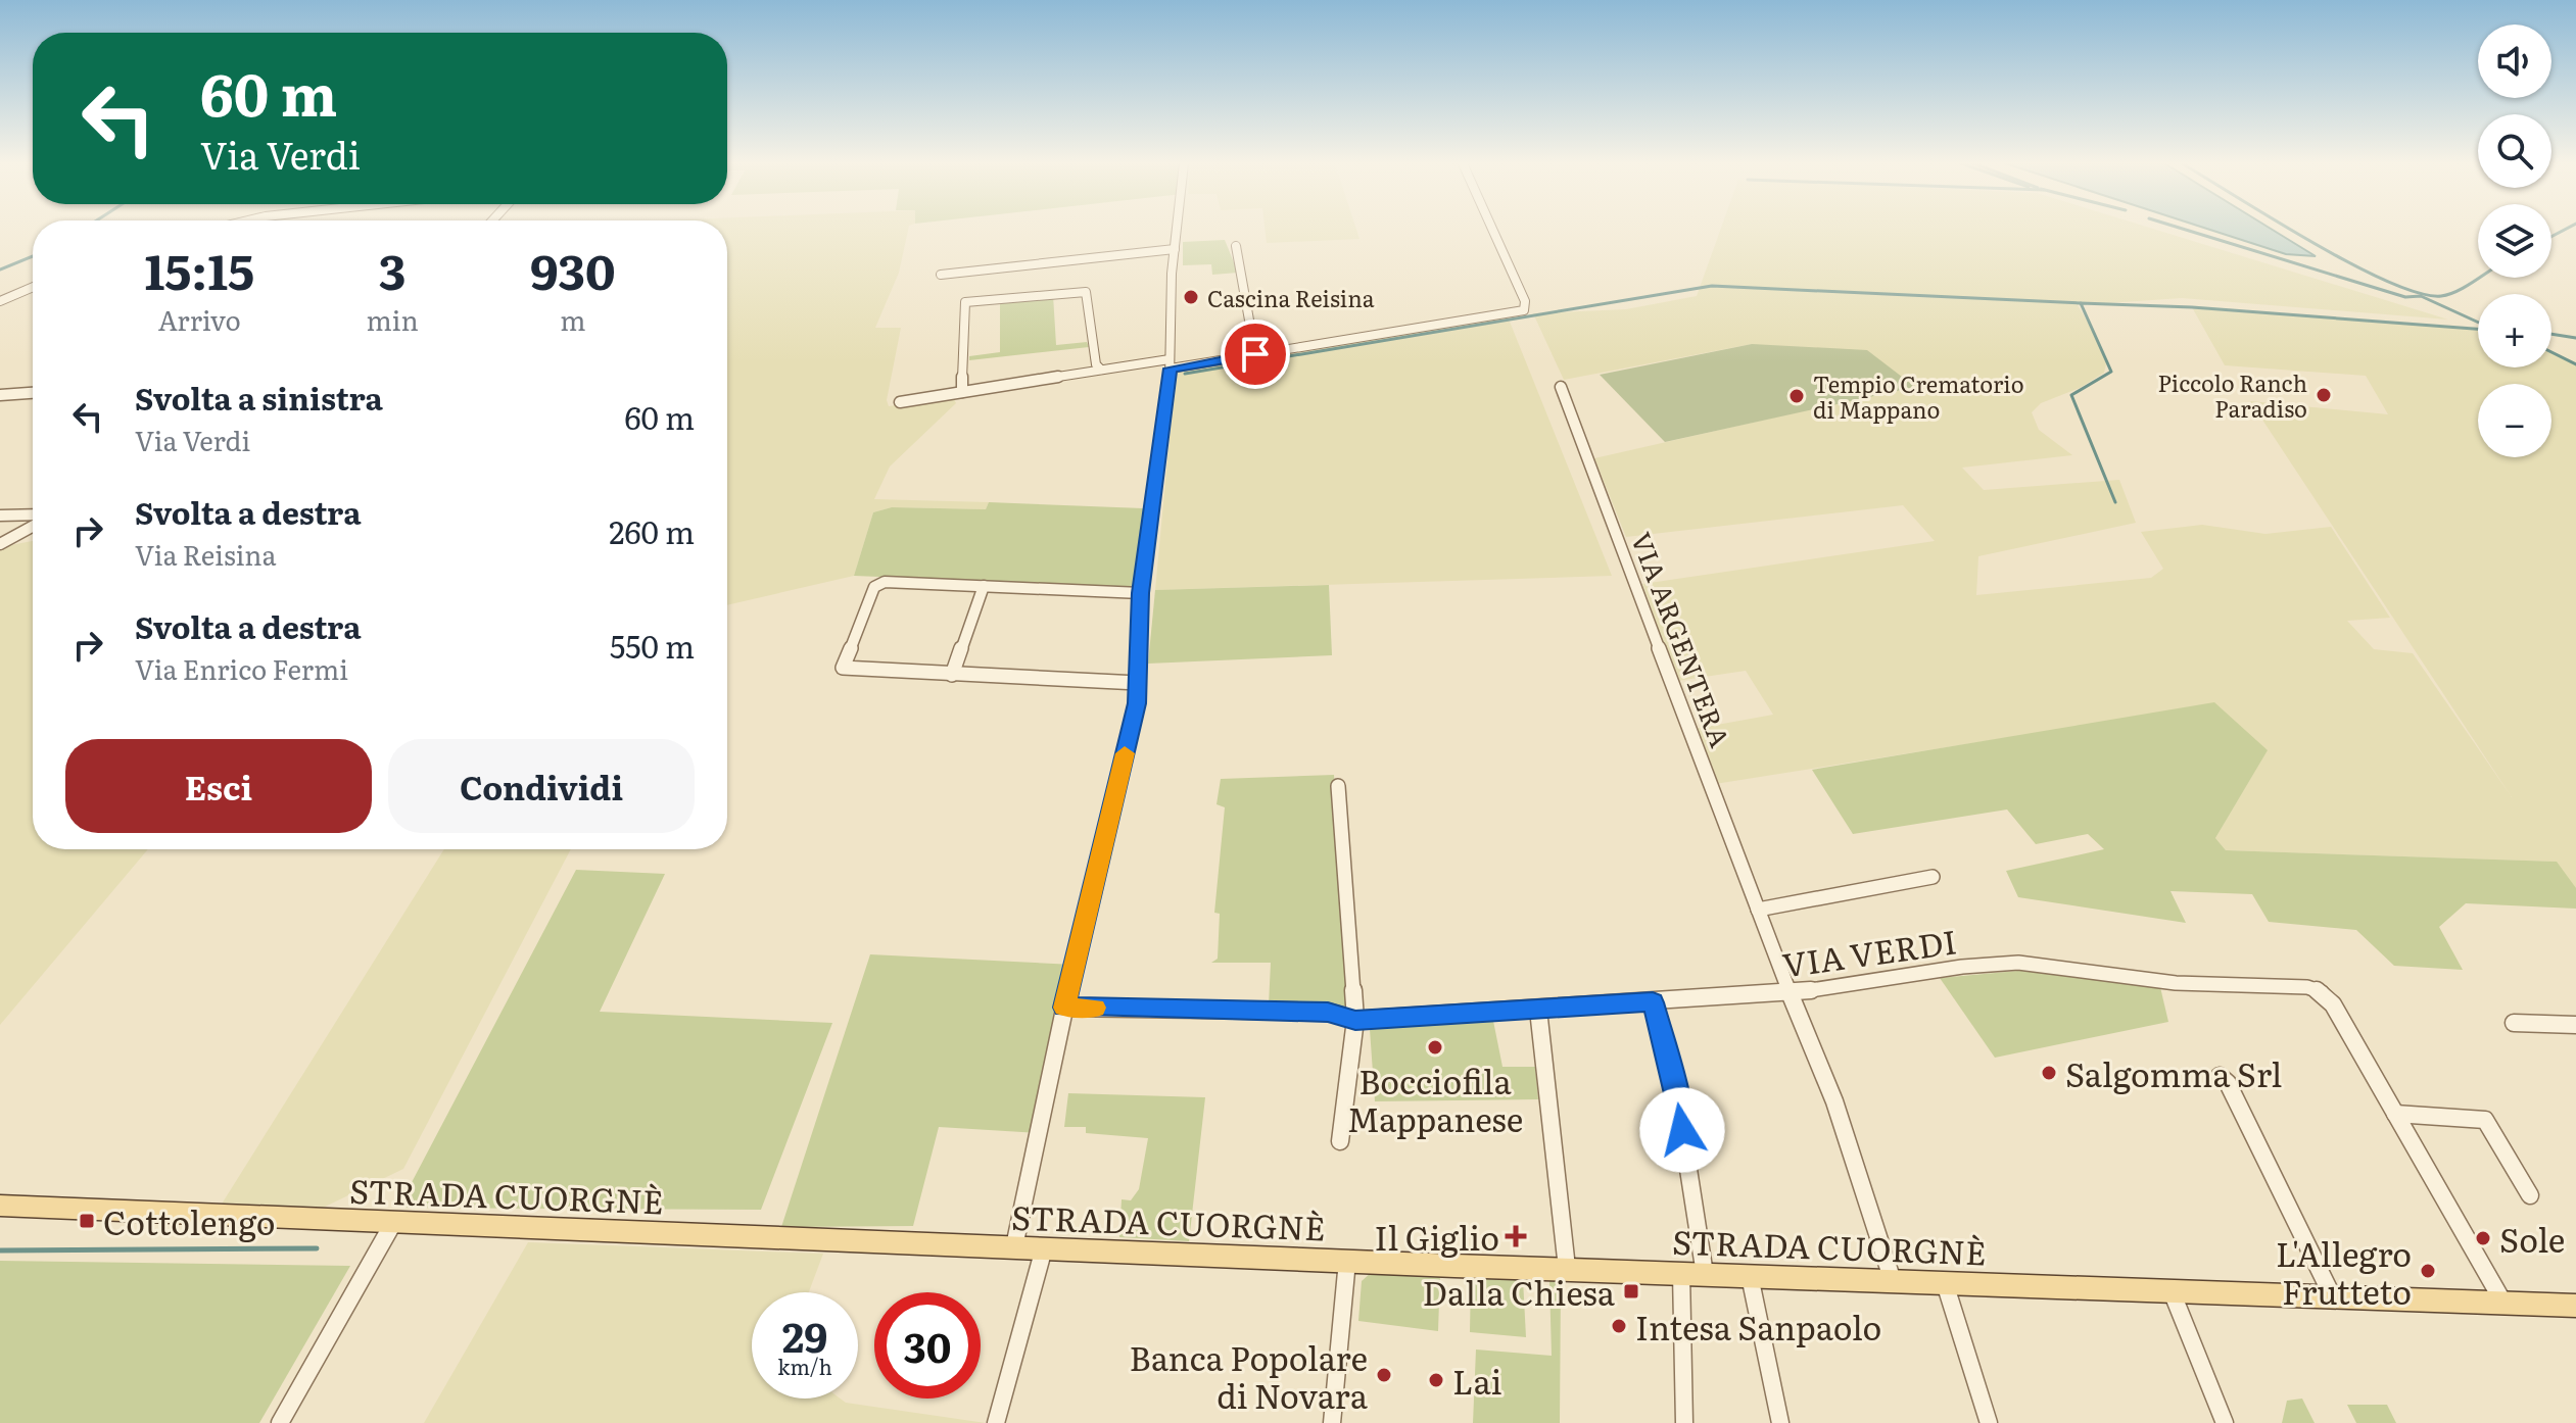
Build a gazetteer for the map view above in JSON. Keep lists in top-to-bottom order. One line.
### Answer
{"streets":{"main road":["STRADA CUORGNÈ"],"street":["VIA ARGENTERA","VIA VERDI"]},"crossings":[["VIA ARGENTERA","VIA VERDI"],["VIA ARGENTERA","STRADA CUORGNÈ"],["VIA VERDI","STRADA CUORGNÈ"]],"places":{"other":["Cascina Reisina","Piccolo Ranch Paradiso","Tempio Crematorio di Mappano","Bocciofila Mappanese","Salgomma Srl","Sole","L'Allegro Frutteto","Intesa Sanpaolo","Banca Popolare di Novara","Lai"],"transit":["Cottolengo","Dalla Chiesa"],"health":["Il Giglio"]},"page":{"map_buttons":["+","−"],"turn":["60 m","Via Verdi"],"eta":["15:15","Arrivo","3","min","930","m"],"list":[{"name":"Svolta a sinistra","note":"Via Verdi","value":"60 m"},{"name":"Svolta a destra","note":"Via Reisina","value":"260 m"},{"name":"Svolta a destra","note":"Via Enrico Fermi","value":"550 m"}],"buttons":["Esci","Condividi"],"speed":"29 km/h","limit":"30"}}
